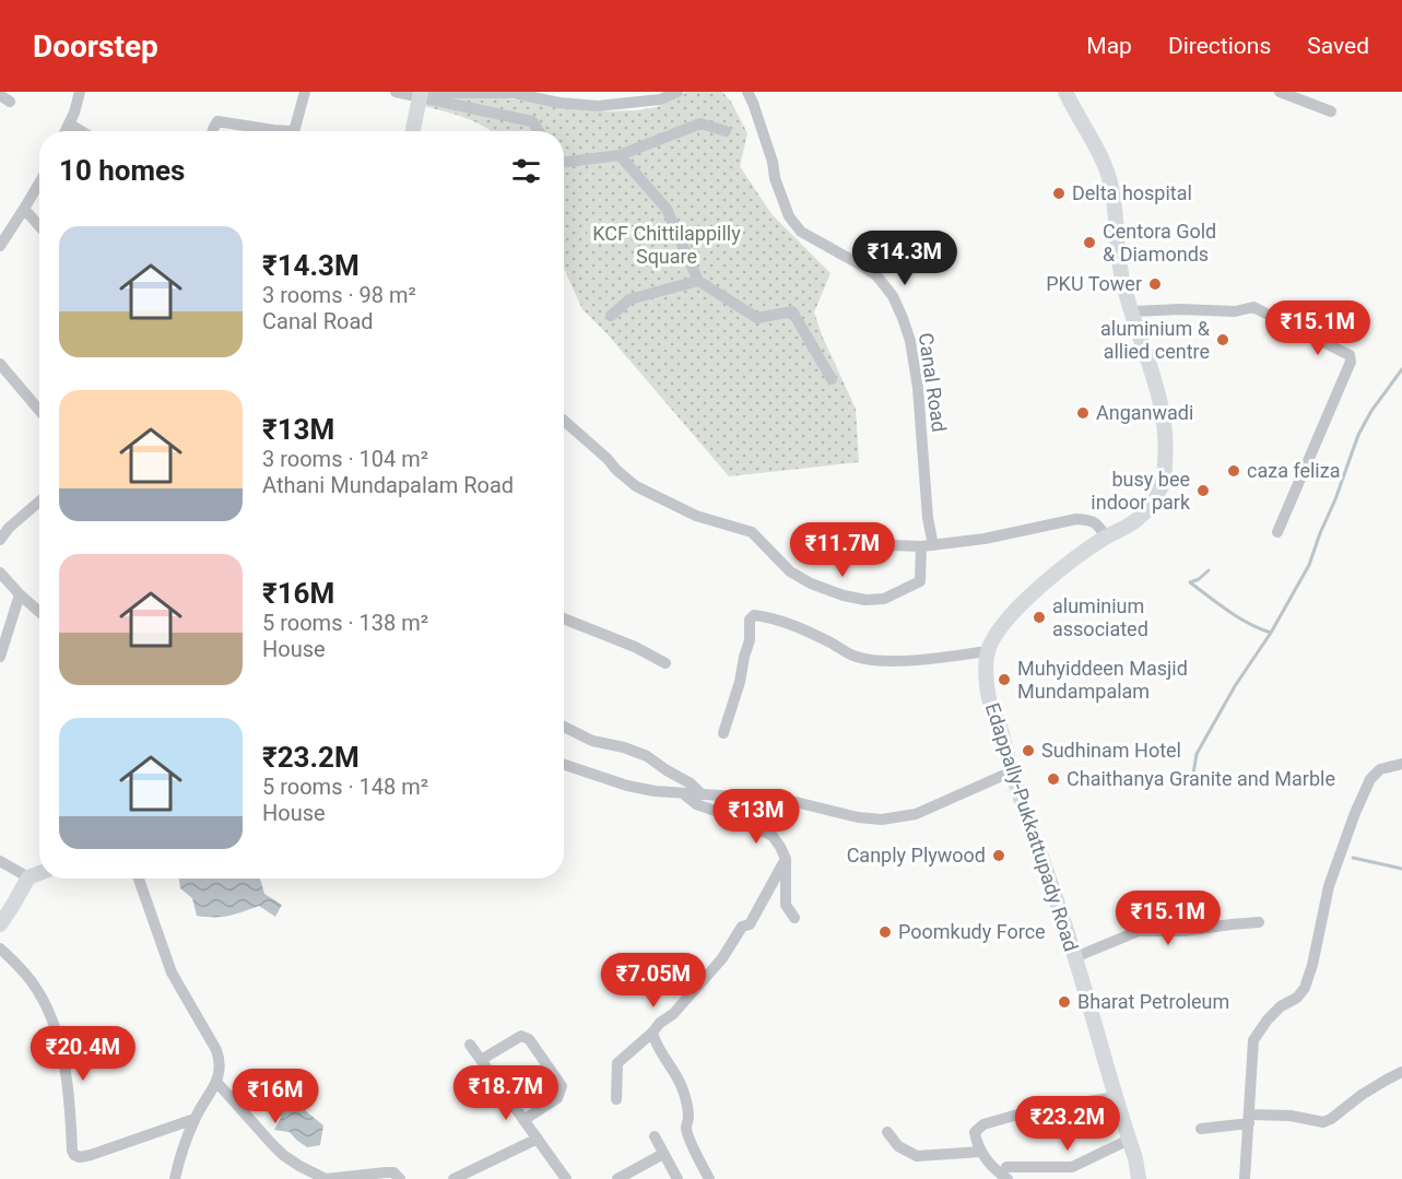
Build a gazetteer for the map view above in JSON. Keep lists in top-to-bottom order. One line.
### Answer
{"streets":{"main road":["Edappally-Pukkattupady Road"],"street":["Canal Road"]},"parks":["KCF Chittilappilly Square"],"places":["Delta hospital","Centora Gold & Diamonds","PKU Tower","aluminium & allied centre","Anganwadi","caza feliza","busy bee indoor park","aluminium associated","Muhyiddeen Masjid Mundampalam","Sudhinam Hotel","Chaithanya Granite and Marble","Canply Plywood","Poomkudy Force","Bharat Petroleum"],"page":{"header":"Doorstep","nav":["Map","Directions","Saved"],"heading":"10 homes","list":[{"name":"₹14.3M","note":"3 rooms · 98 m² · Canal Road"},{"name":"₹13M","note":"3 rooms · 104 m² · Athani Mundapalam Road"},{"name":"₹16M","note":"5 rooms · 138 m² · House"},{"name":"₹23.2M","note":"5 rooms · 148 m² · House"}],"price":["₹14.3M","₹15.1M","₹11.7M","₹13M","₹15.1M","₹7.05M","₹20.4M","₹18.7M","₹16M","₹23.2M"]}}
